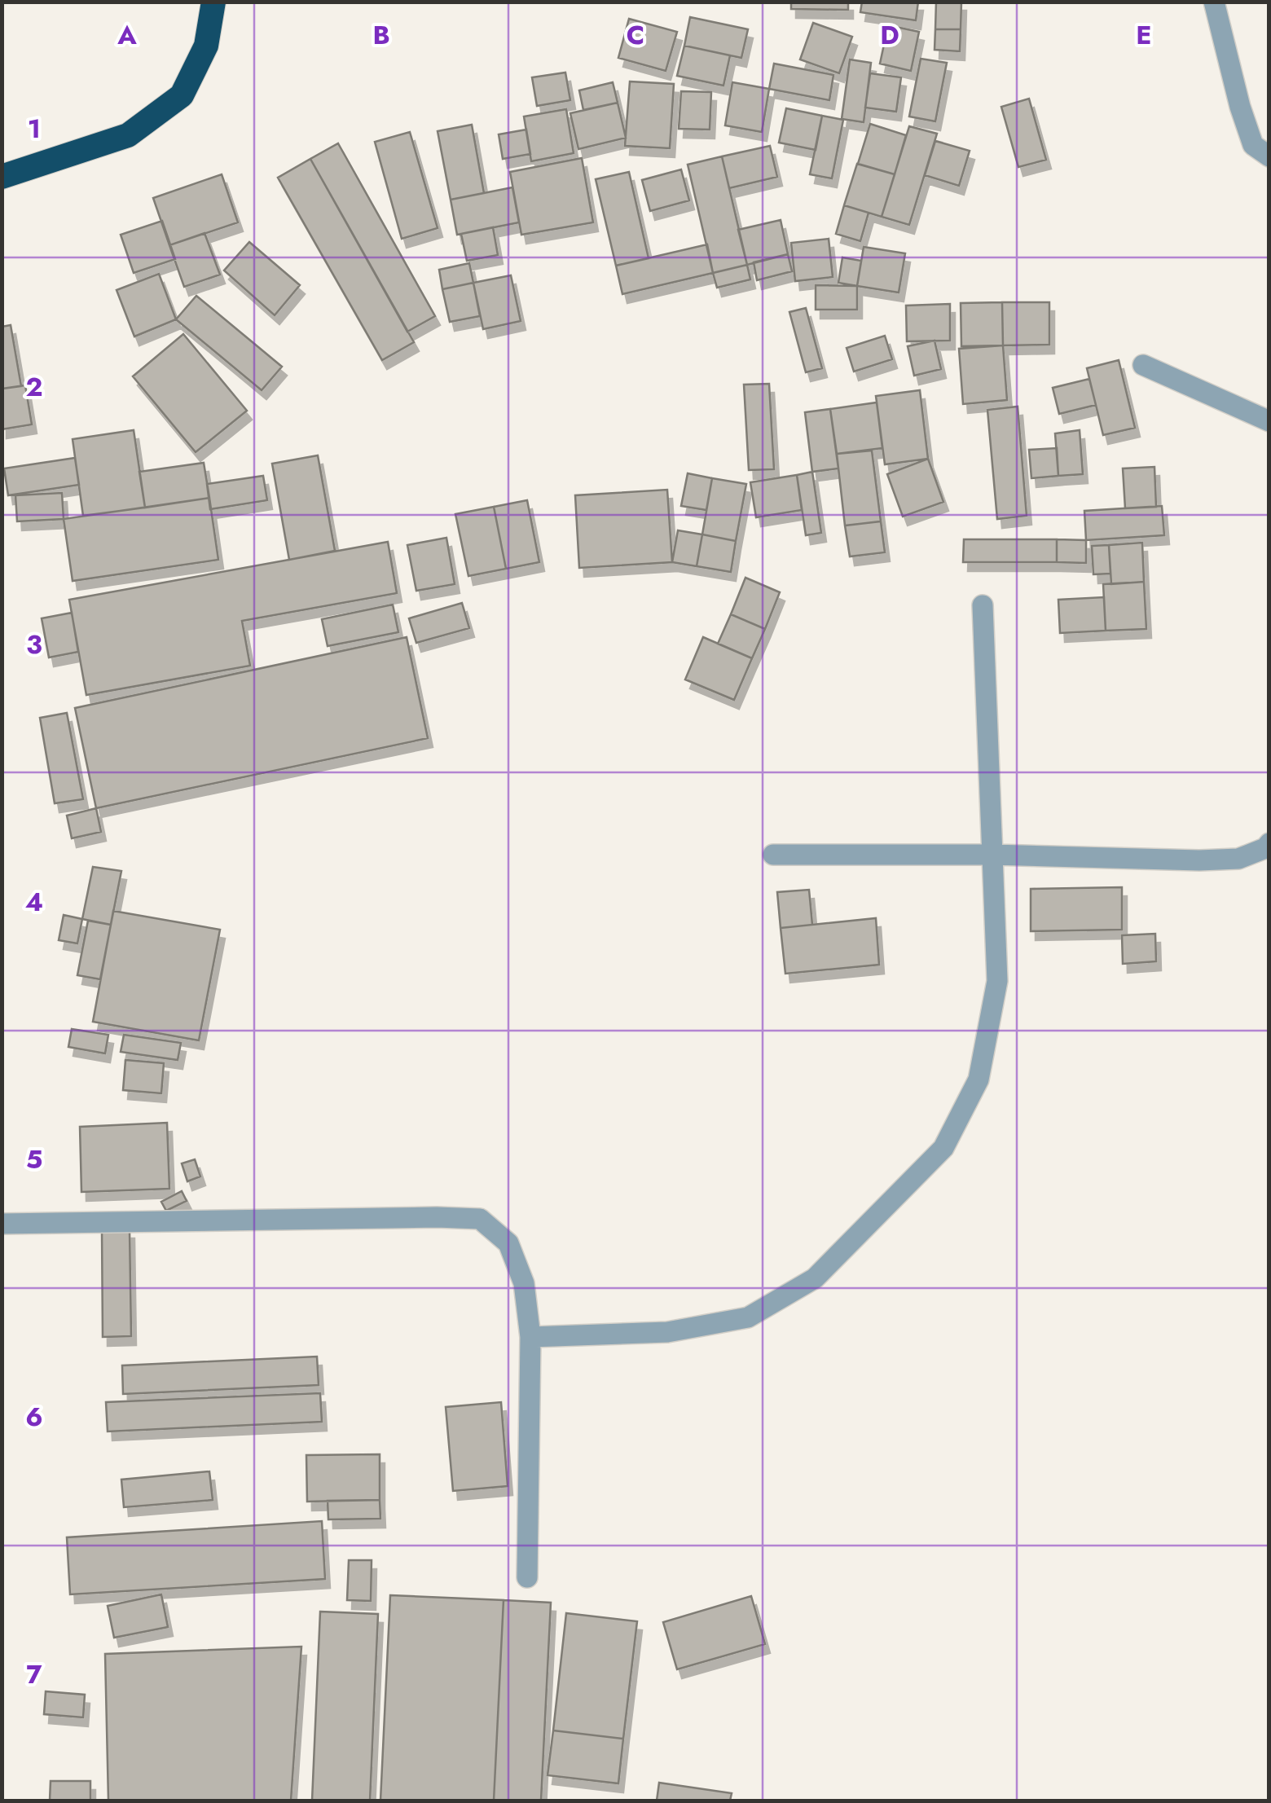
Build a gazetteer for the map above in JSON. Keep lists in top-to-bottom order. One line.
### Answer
{"grid":{"columns":["A","B","C","D","E"],"rows":["1","2","3","4","5","6","7"]}}
